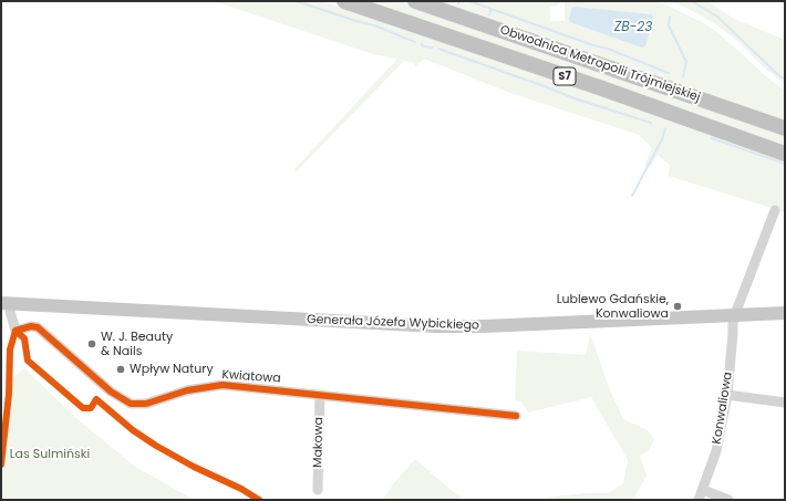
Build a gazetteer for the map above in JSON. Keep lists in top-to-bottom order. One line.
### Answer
{"streets":{"highway":["Obwodnica Metropolii Trójmiejskiej","S7"],"main road":["Generała Józefa Wybickiego"],"street":["Kwiatowa","Konwaliowa","Makowa"]},"crossings":[["Generała Józefa Wybickiego","Kwiatowa"],["Generała Józefa Wybickiego","Konwaliowa"],["Kwiatowa","Makowa"]],"water":["ZB-23"],"parks":["Las Sulmiński"],"places":["Lublewo Gdańskie, Konwaliowa","W. J. Beauty & Nails","Wpływ Natury"]}
